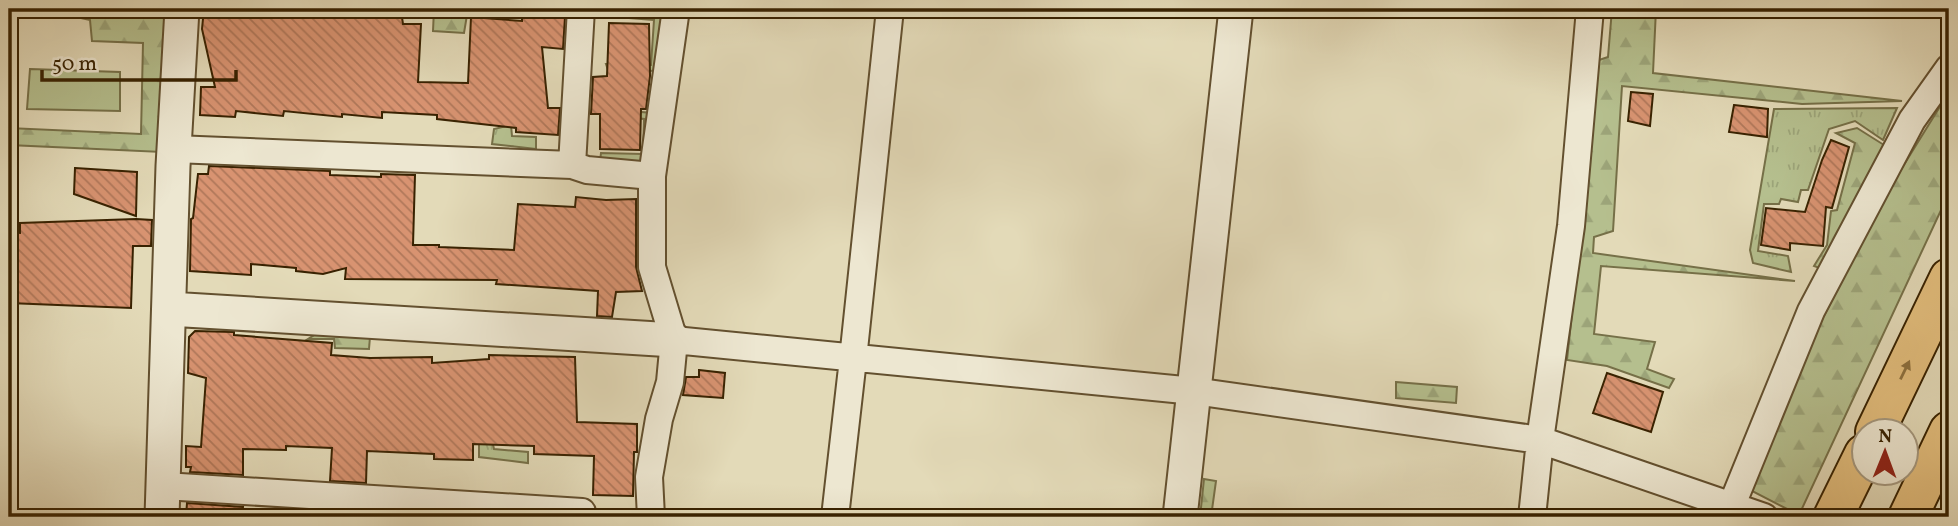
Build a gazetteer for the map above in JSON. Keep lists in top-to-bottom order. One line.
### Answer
{"scale_bar":"50 m","north":"top"}
